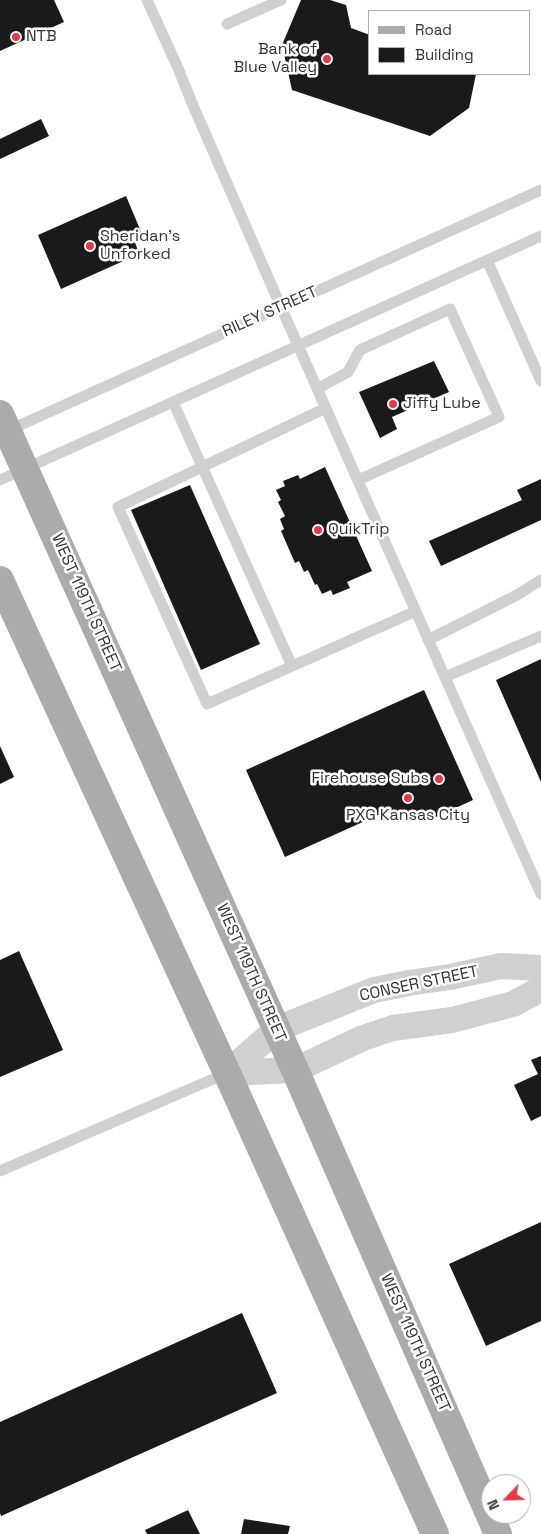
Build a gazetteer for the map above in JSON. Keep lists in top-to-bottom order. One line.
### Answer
{"streets":{"main road":["WEST 119TH STREET"],"street":["CONSER STREET"],"lane":["RILEY STREET"]},"crossings":[["RILEY STREET","WEST 119TH STREET"],["WEST 119TH STREET","CONSER STREET"]],"places":["NTB","Bank of Blue Valley","Sheridan's Unforked","Jiffy Lube","QuikTrip","Firehouse Subs","PXG Kansas City"],"legend":["Road","Building"],"north":"bottom left"}
